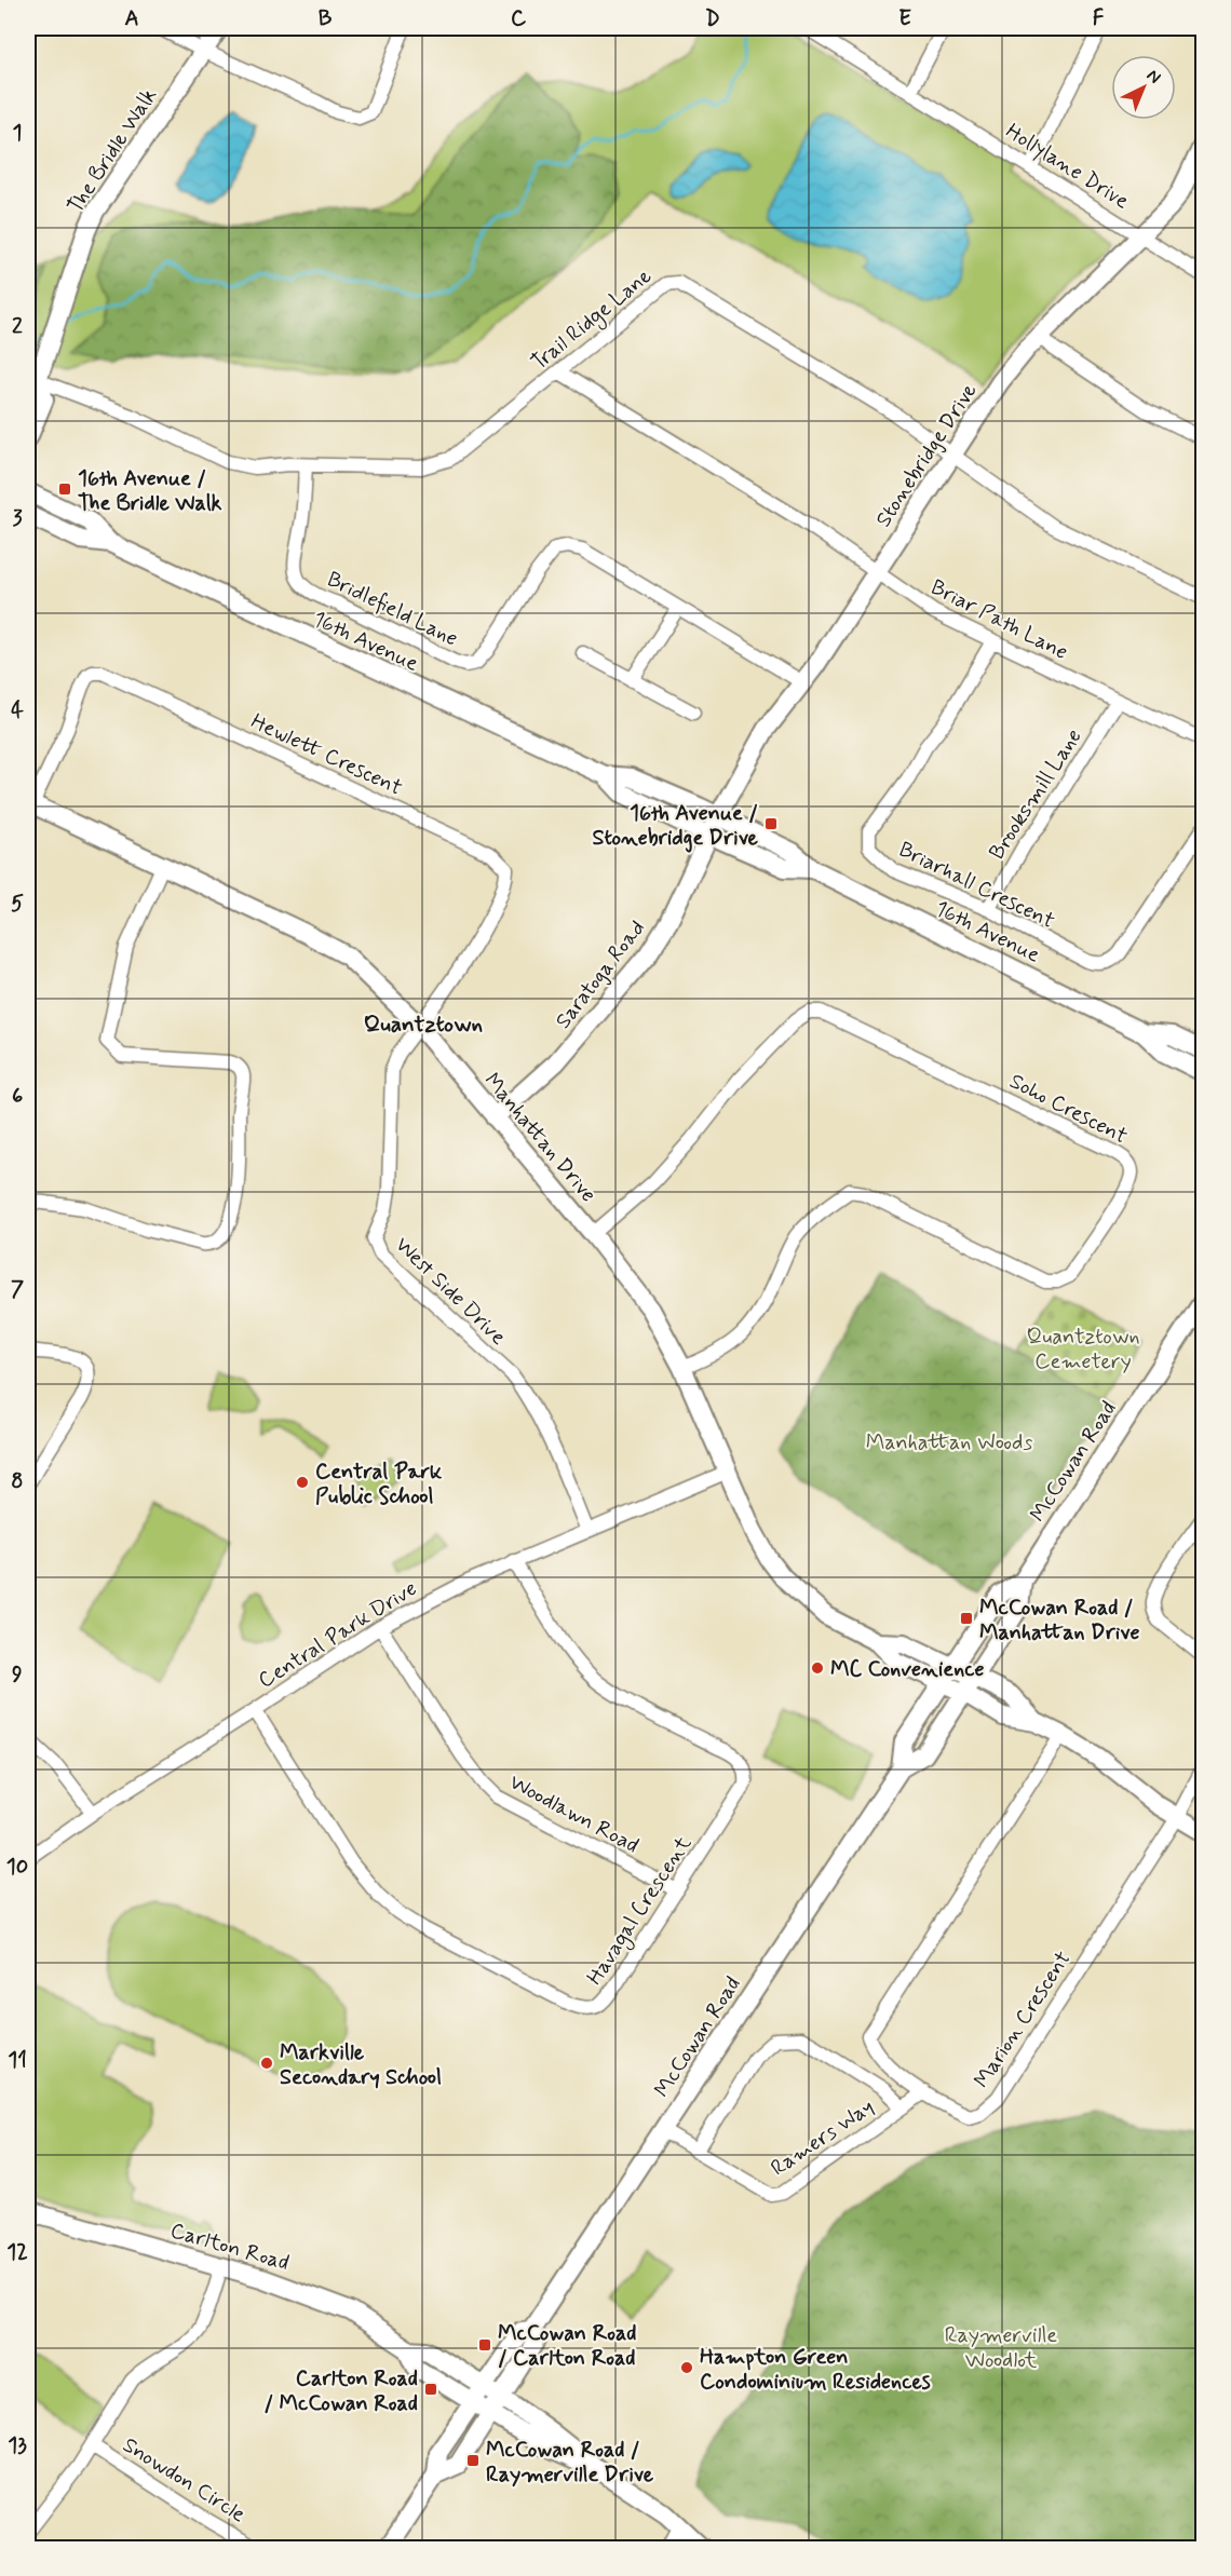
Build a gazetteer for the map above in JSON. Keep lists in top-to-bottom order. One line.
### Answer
{"streets":{"street":["The Bridle Walk","Hollylane Drive","Trail Ridge Lane","Stonebridge Drive","Bridlefield Lane","Briar Path Lane","16th Avenue","Hewlett Crescent","Brooksmill Lane","Briarhall Crescent","Saratoga Road","Soho Crescent","Manhattan Drive","West Side Drive","McCowan Road","Central Park Drive","Woodlawn Road","Havagal Crescent","Marion Crescent","Ramers Way","Carlton Road","Snowdon Circle"]},"crossings":[["The Bridle Walk","Trail Ridge Lane"],["Hollylane Drive","Stonebridge Drive"],["Trail Ridge Lane","Stonebridge Drive"],["Trail Ridge Lane","Bridlefield Lane"],["Trail Ridge Lane","Briar Path Lane"],["Stonebridge Drive","Bridlefield Lane"],["Stonebridge Drive","Briar Path Lane"],["Stonebridge Drive","16th Avenue"],["Stonebridge Drive","Saratoga Road"],["Briar Path Lane","Brooksmill Lane"],["Briar Path Lane","Briarhall Crescent"],["16th Avenue","Saratoga Road"],["Hewlett Crescent","Manhattan Drive"],["Hewlett Crescent","West Side Drive"],["Brooksmill Lane","Briarhall Crescent"],["Saratoga Road","Manhattan Drive"],["Soho Crescent","Manhattan Drive"],["Manhattan Drive","West Side Drive"],["Manhattan Drive","McCowan Road"],["Manhattan Drive","Central Park Drive"],["West Side Drive","Central Park Drive"],["McCowan Road","Ramers Way"],["McCowan Road","Carlton Road"],["Central Park Drive","Woodlawn Road"],["Central Park Drive","Havagal Crescent"],["Woodlawn Road","Havagal Crescent"],["Marion Crescent","Ramers Way"]],"districts":["Quantztown"],"parks":["Quantztown Cemetery","Manhattan Woods","Raymerville Woodlot"],"places":{"transit":["16th Avenue / The Bridle Walk","16th Avenue / Stonebridge Drive","McCowan Road / Manhattan Drive","McCowan Road / Carlton Road","Carlton Road / McCowan Road","McCowan Road / Raymerville Drive"],"other":["Central Park Public School","MC Convenience","Markville Secondary School","Hampton Green Condominium Residences"]},"north":"top right","grid":{"columns":["A","B","C","D","E","F"],"rows":["1","2","3","4","5","6","7","8","9","10","11","12","13"]}}
